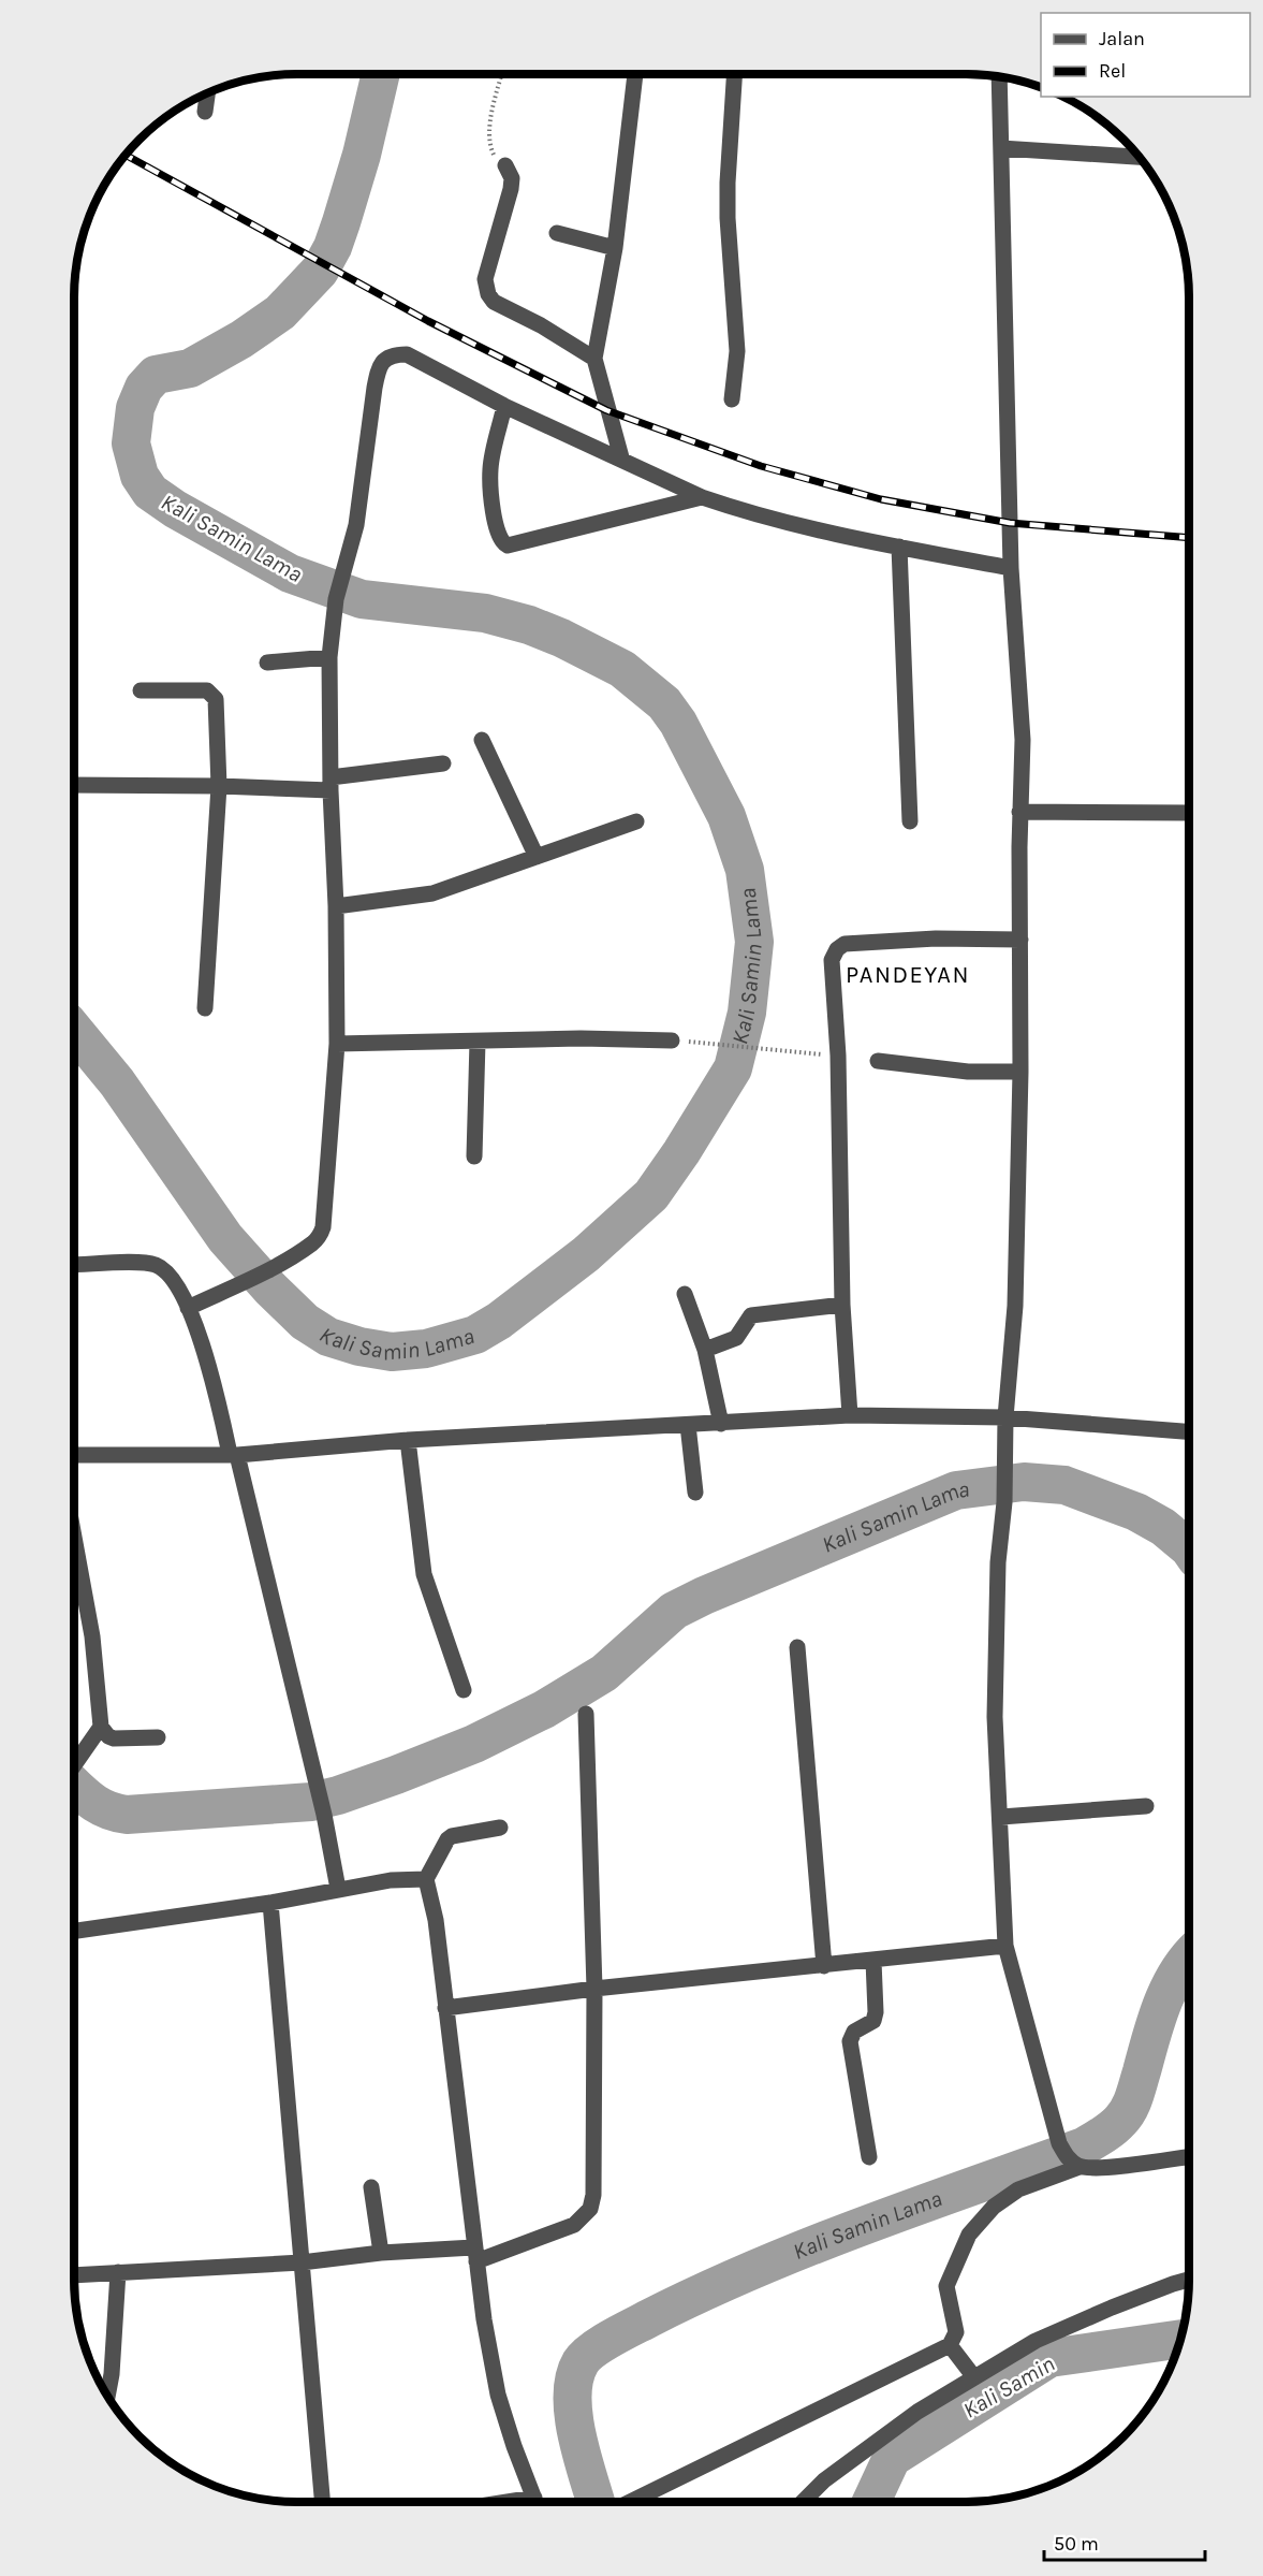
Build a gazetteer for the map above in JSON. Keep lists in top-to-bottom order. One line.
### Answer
{"districts":["PANDEYAN"],"water":["Kali Samin Lama","Kali Samin"],"legend":["Jalan","Rel"],"scale_bar":"50 m"}
